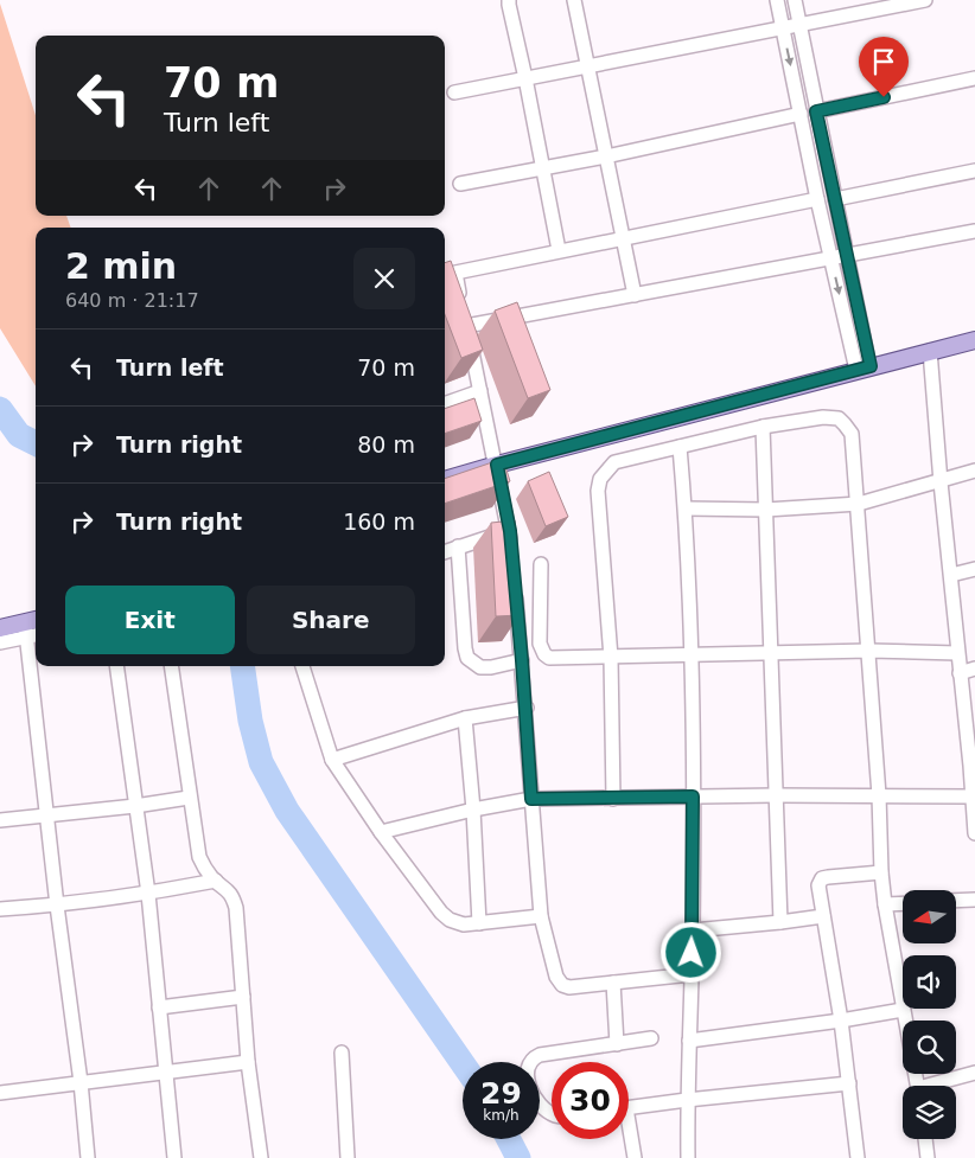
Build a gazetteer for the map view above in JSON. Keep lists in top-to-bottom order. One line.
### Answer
{"north":"left","page":{"turn":["70 m","Turn left"],"heading":["2 min","640 m · 21:17"],"list":[{"name":"Turn left","value":"70 m"},{"name":"Turn right","value":"80 m"},{"name":"Turn right","value":"160 m"}],"buttons":["Exit","Share"],"speed":"29 km/h","limit":"30"}}
